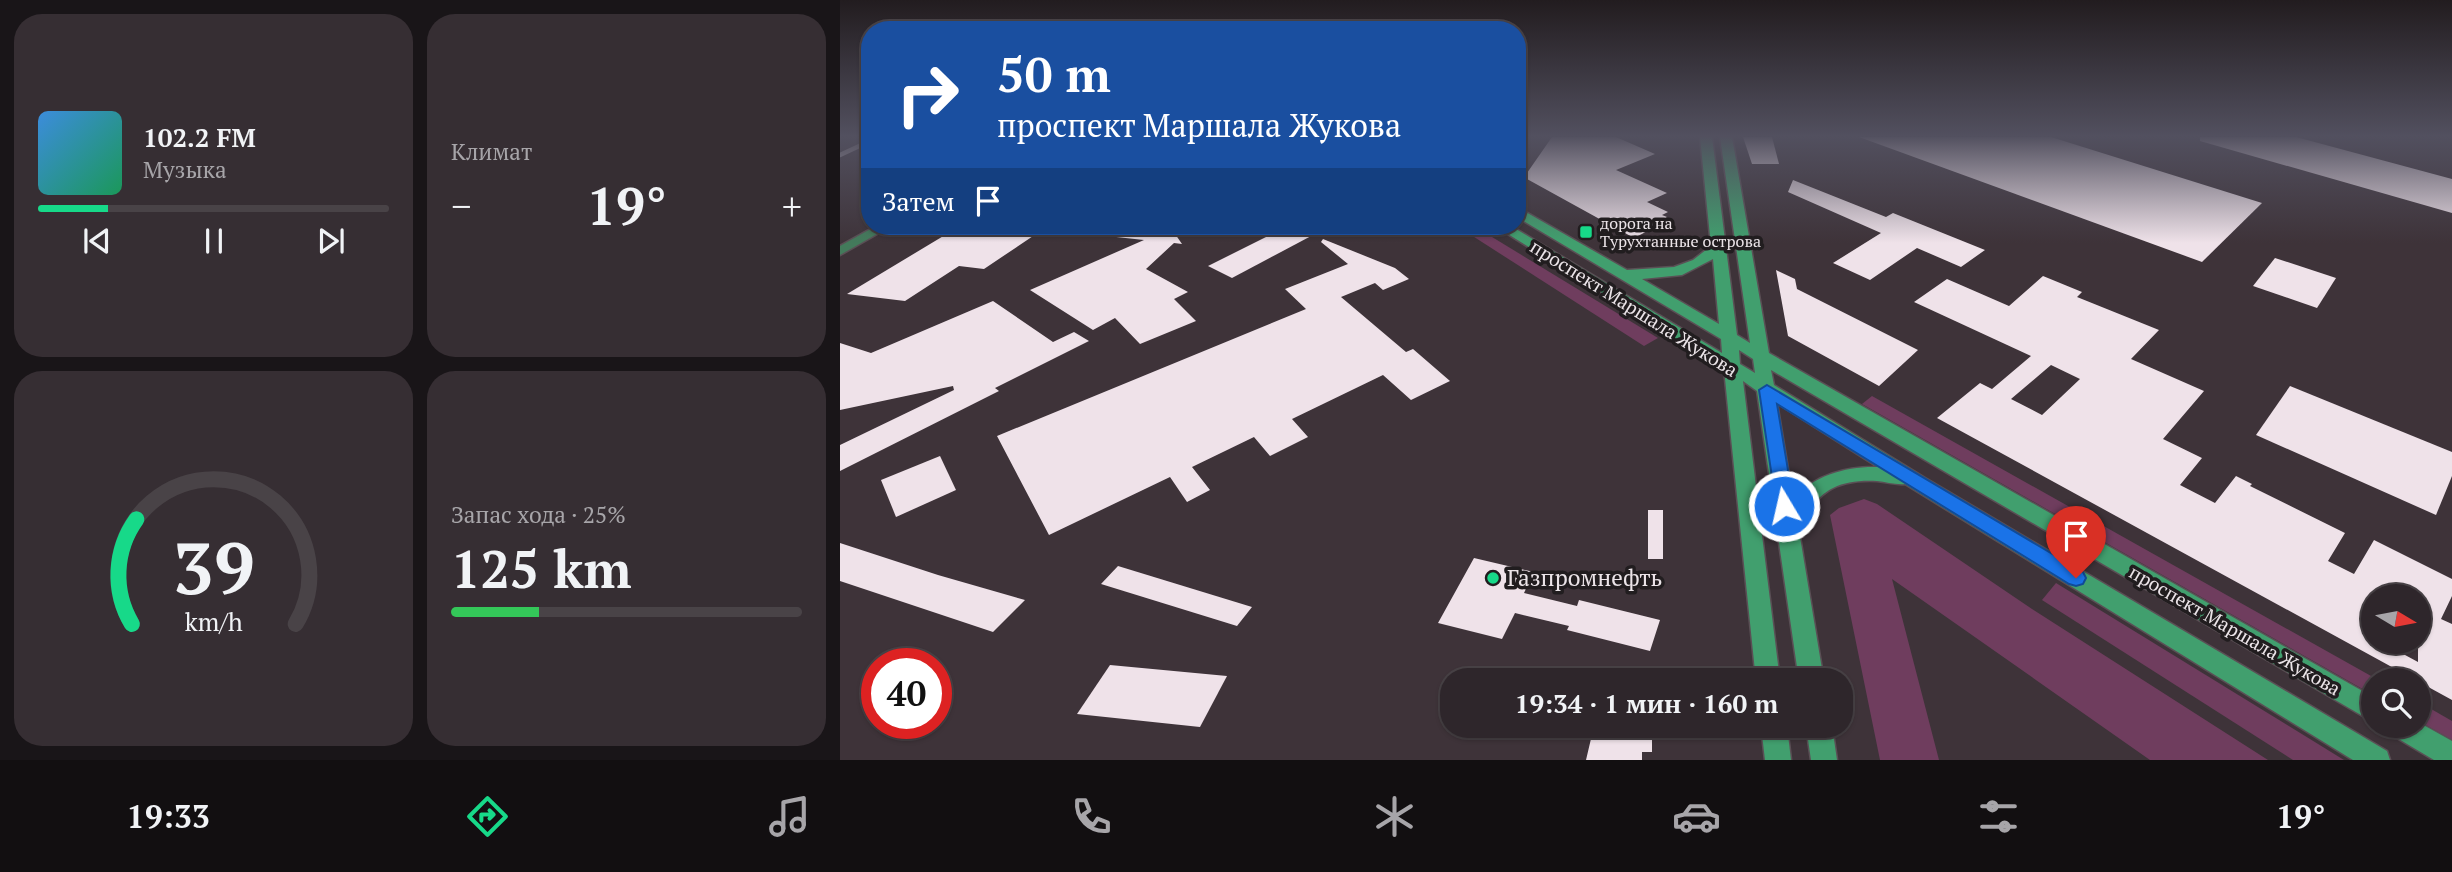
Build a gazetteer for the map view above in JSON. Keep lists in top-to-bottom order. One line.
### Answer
{"streets":{"main road":["проспект Маршала Жукова"]},"places":{"transit":["дорога на Турухтанные острова"],"other":["Газпромнефть"]},"north":"right","page":{"tile":["Климат",["Запас хода · 25%","125 km"]],"turn":["50 m","проспект Маршала Жукова"],"song":["102.2 FM","Музыка"],"then":"Затем","heat":["−","19°","+"],"limit":"40","trip":"19:34 · 1 мин · 160 m","tabs":["19:33","19°"],"gauge":["39","km/h"]}}
